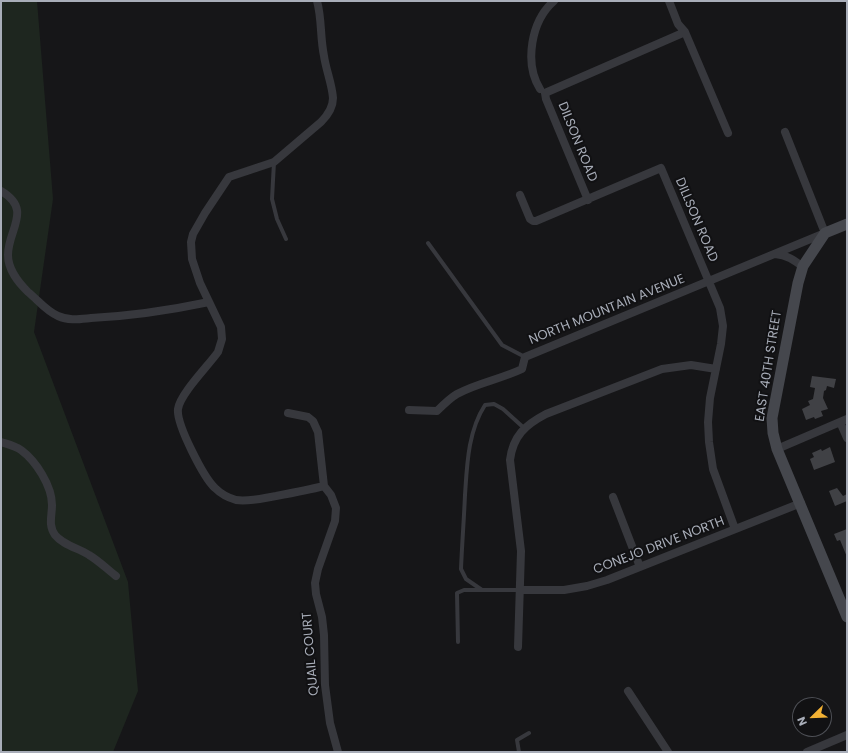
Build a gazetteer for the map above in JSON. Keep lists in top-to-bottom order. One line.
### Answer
{"streets":{"main road":["EAST 40TH STREET"],"street":["DILSON ROAD","DILLSON ROAD","NORTH MOUNTAIN AVENUE","CONEJO DRIVE NORTH","QUAIL COURT"]},"crossings":[["DILSON ROAD","DILLSON ROAD"],["DILLSON ROAD","NORTH MOUNTAIN AVENUE"],["DILLSON ROAD","CONEJO DRIVE NORTH"],["NORTH MOUNTAIN AVENUE","EAST 40TH STREET"],["EAST 40TH STREET","CONEJO DRIVE NORTH"]],"north":"bottom left"}
